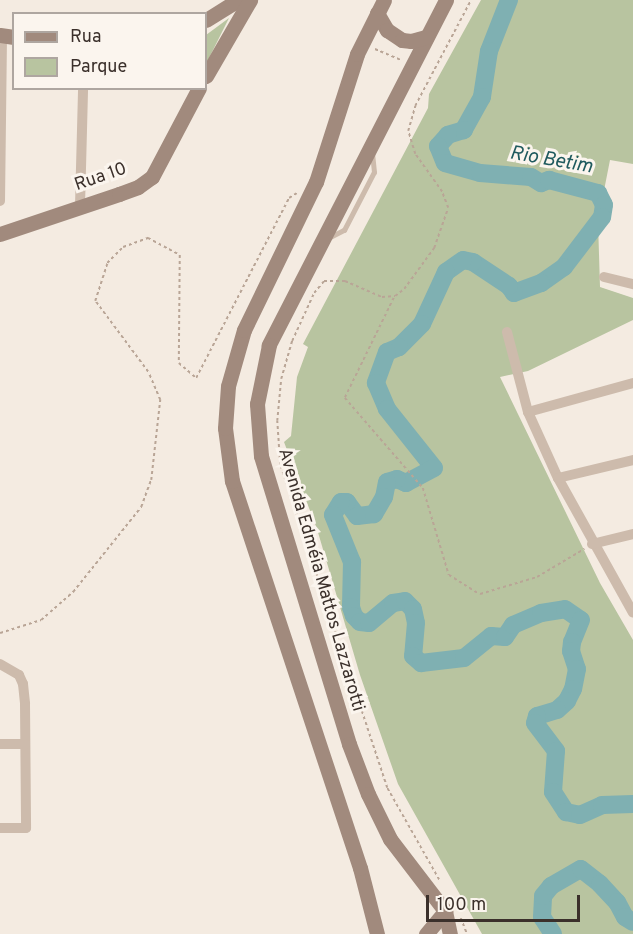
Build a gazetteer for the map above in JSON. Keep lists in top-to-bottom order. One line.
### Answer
{"streets":{"main road":["Rua 10","Avenida Edméia Mattos Lazzarotti"]},"water":["Rio Betim"],"legend":["Rua","Parque"],"scale_bar":"100 m"}
